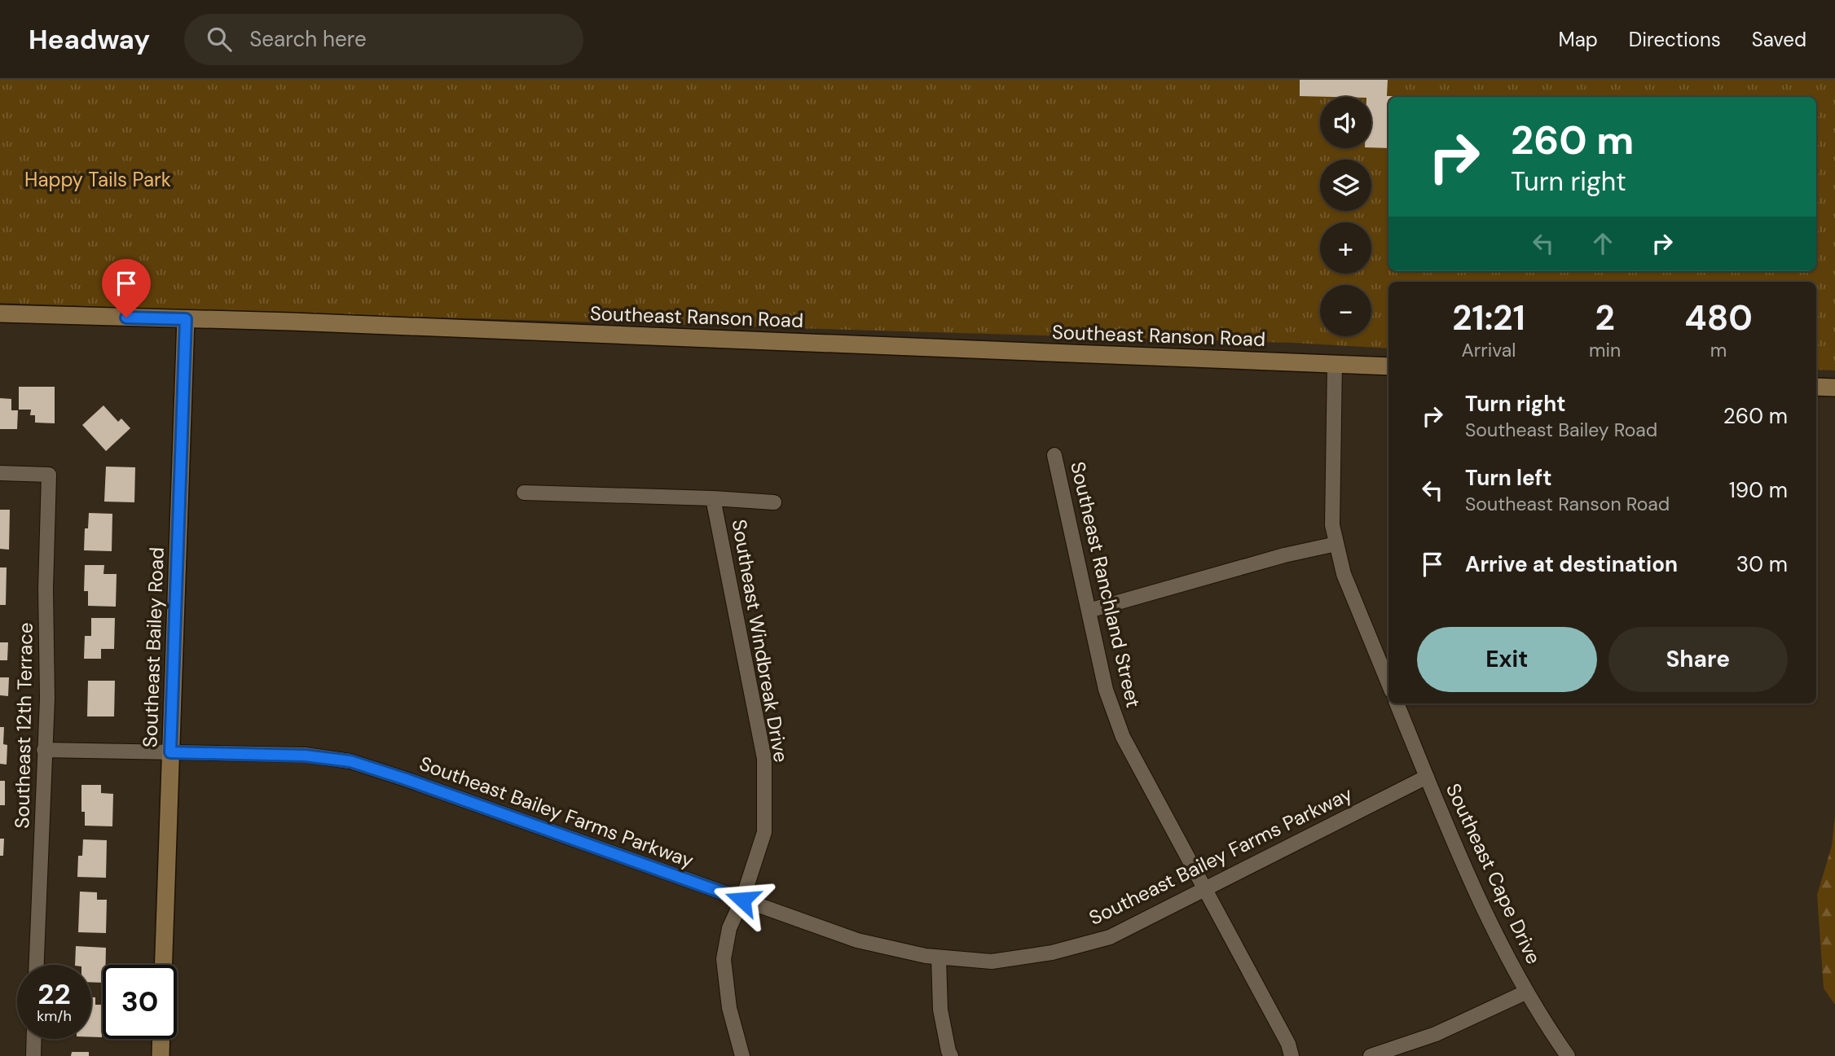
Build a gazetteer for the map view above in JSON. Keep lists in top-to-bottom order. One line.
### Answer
{"streets":{"street":["Southeast Ranson Road","Southeast Ranchland Street","Southeast Windbreak Drive","Southeast Bailey Road","Southeast 12th Terrace","Southeast Bailey Farms Parkway","Southeast Cape Drive"]},"crossings":[["Southeast Ranson Road","Southeast Bailey Road"],["Southeast Ranchland Street","Southeast Bailey Farms Parkway"],["Southeast Windbreak Drive","Southeast Bailey Farms Parkway"],["Southeast Bailey Road","Southeast Bailey Farms Parkway"],["Southeast 12th Terrace","Southeast Bailey Farms Parkway"],["Southeast Bailey Farms Parkway","Southeast Cape Drive"]],"parks":["Happy Tails Park"],"page":{"header":"Headway","search":"Search here","nav":["Map","Directions","Saved"],"map_buttons":["+","−"],"turn":["260 m","Turn right"],"eta":["21:21","Arrival","2","min","480","m"],"list":[{"name":"Turn right","note":"Southeast Bailey Road","value":"260 m"},{"name":"Turn left","note":"Southeast Ranson Road","value":"190 m"},{"name":"Arrive at destination","value":"30 m"}],"buttons":["Exit","Share"],"speed":"22 km/h","limit":"30"}}
